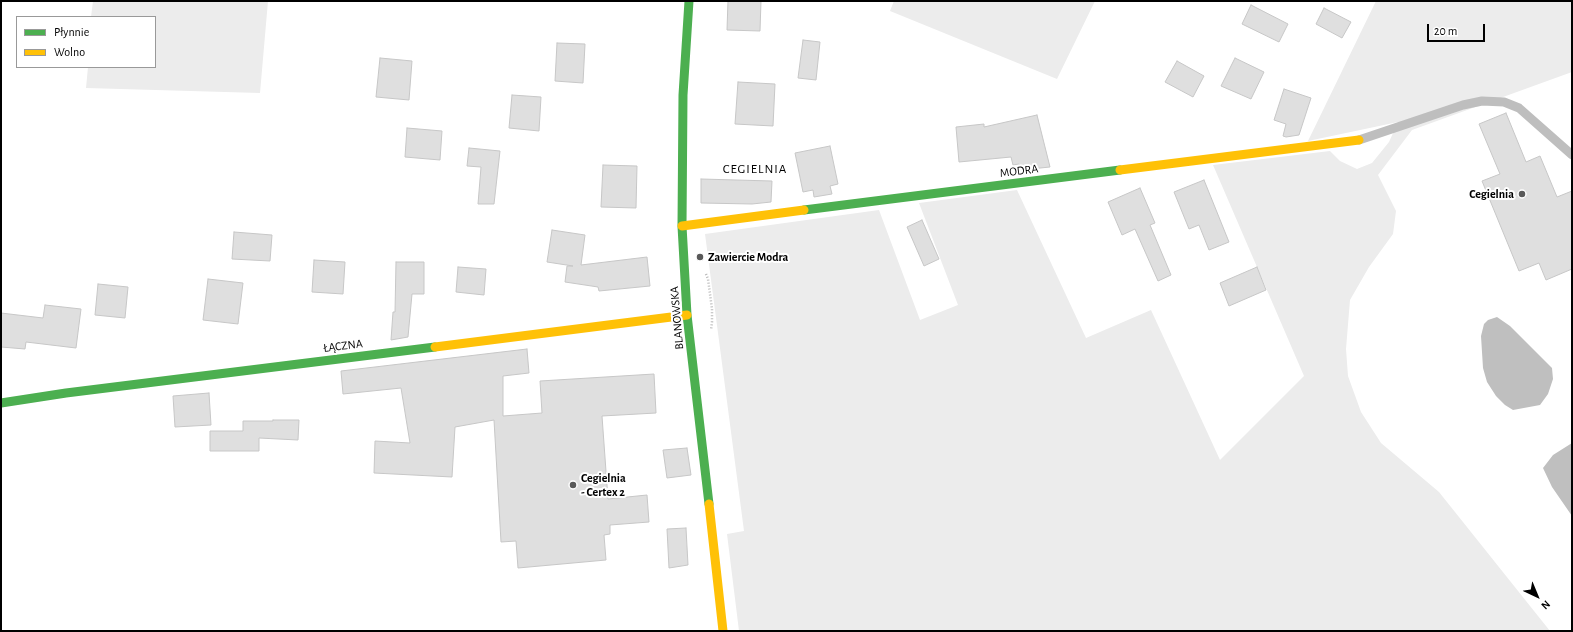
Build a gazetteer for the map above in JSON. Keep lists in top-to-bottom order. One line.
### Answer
{"streets":{"street":["MODRA","BLANOWSKA","ŁĄCZNA"]},"crossings":[["MODRA","BLANOWSKA"],["BLANOWSKA","ŁĄCZNA"]],"districts":["CEGIELNIA"],"places":["Cegielnia","Zawiercie Modra","Cegielnia - Certex 2"],"legend":["Płynnie","Wolno"],"scale_bar":"20 m","north":"bottom right"}
